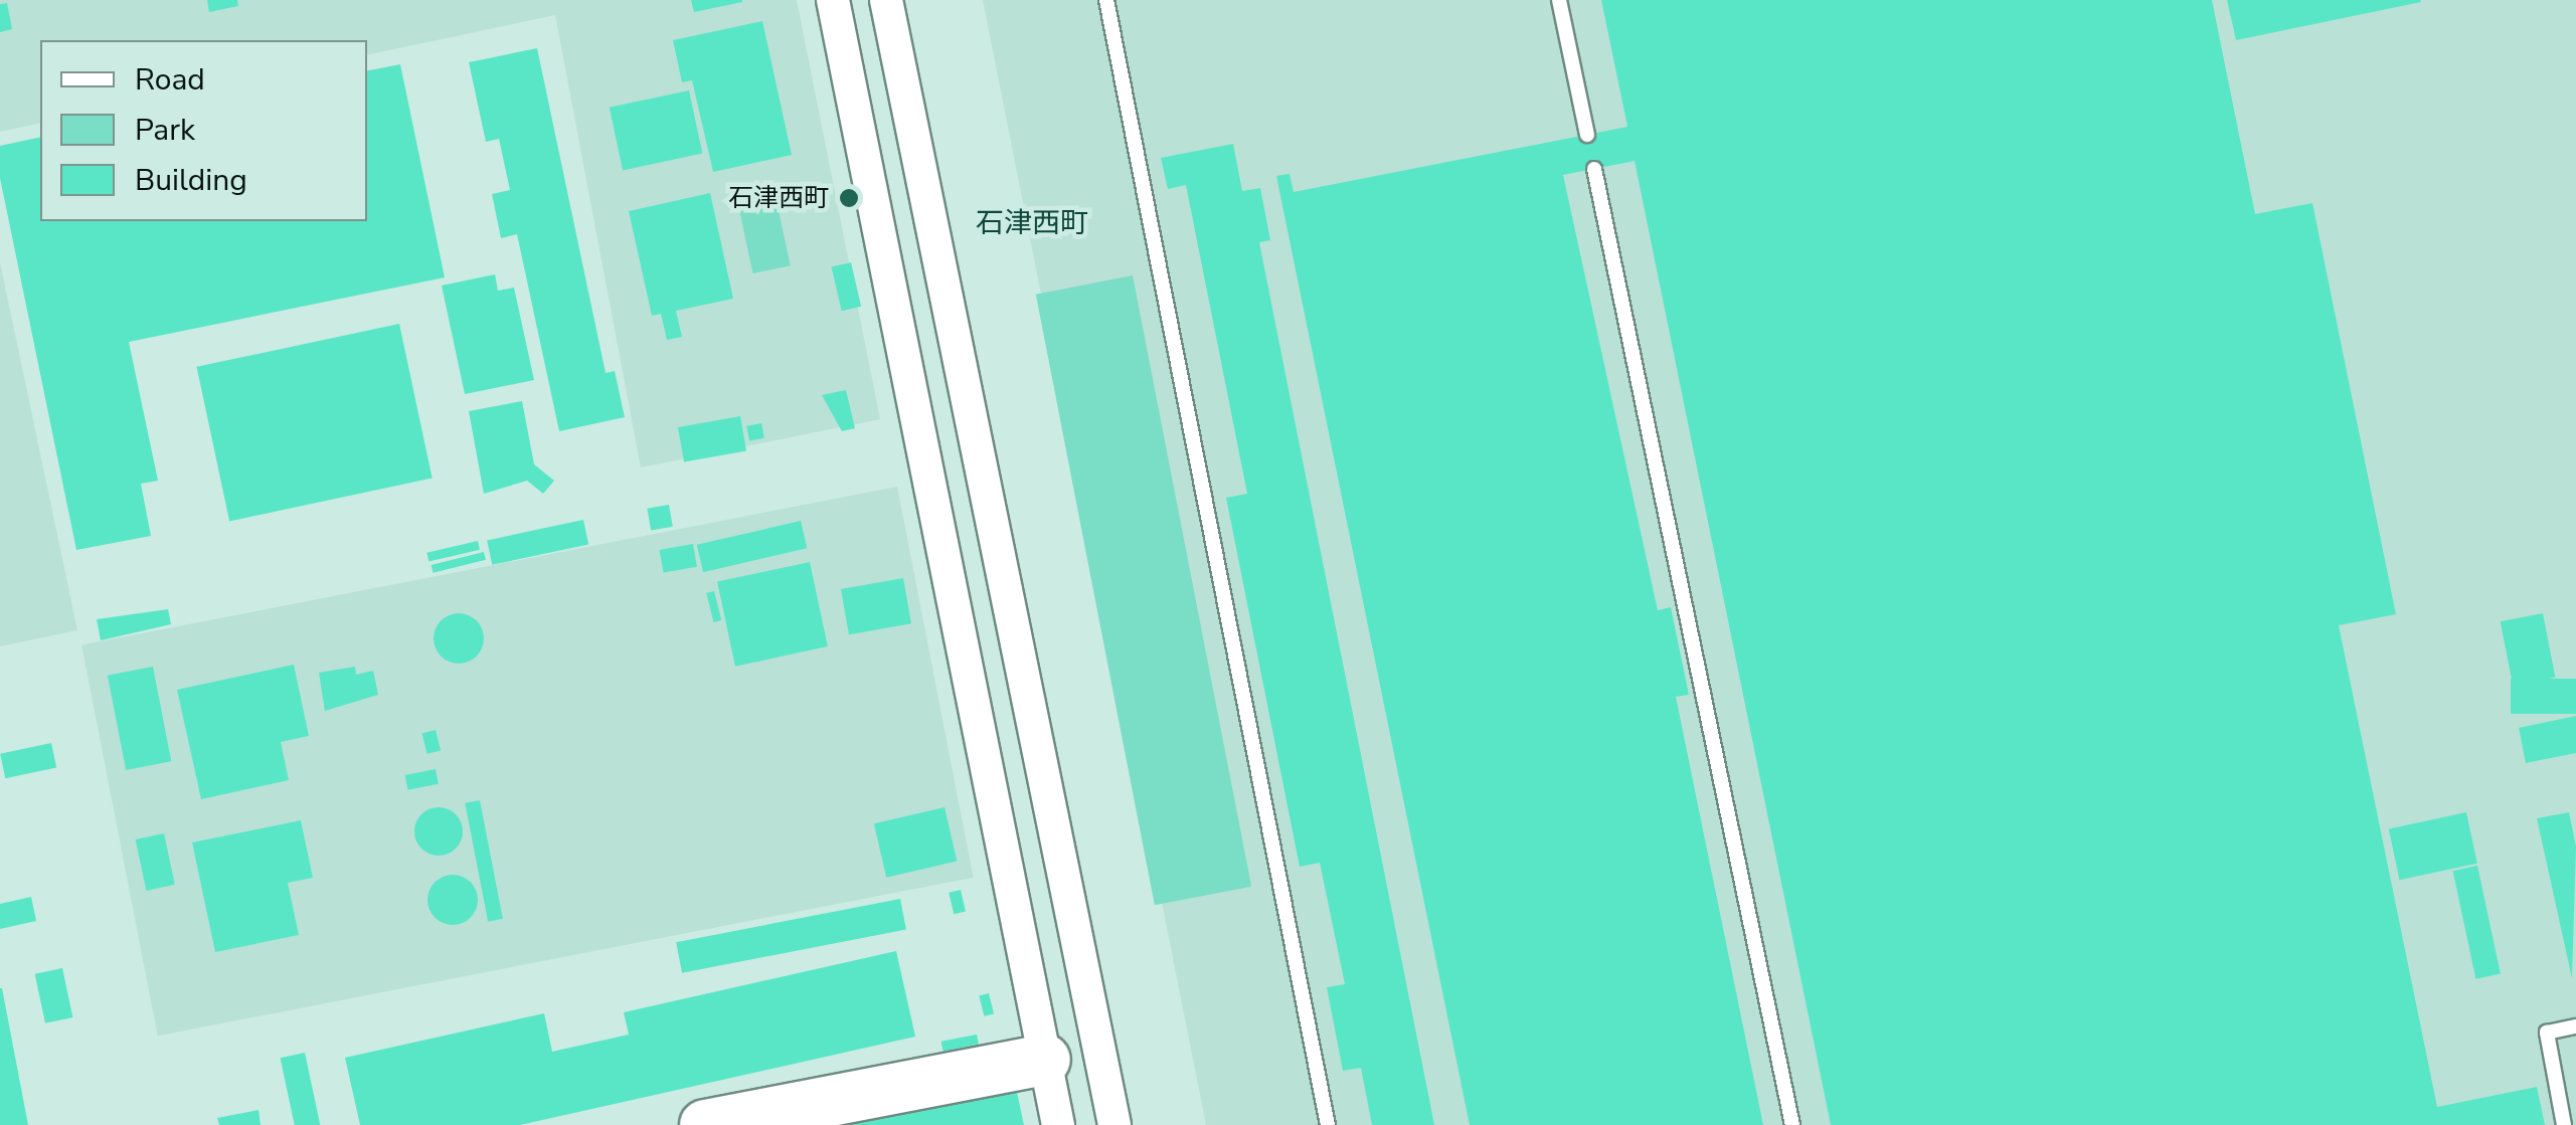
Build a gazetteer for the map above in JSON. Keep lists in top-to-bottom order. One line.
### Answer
{"districts":["石津西町"],"places":["石津西町"],"legend":["Road","Park","Building"]}
